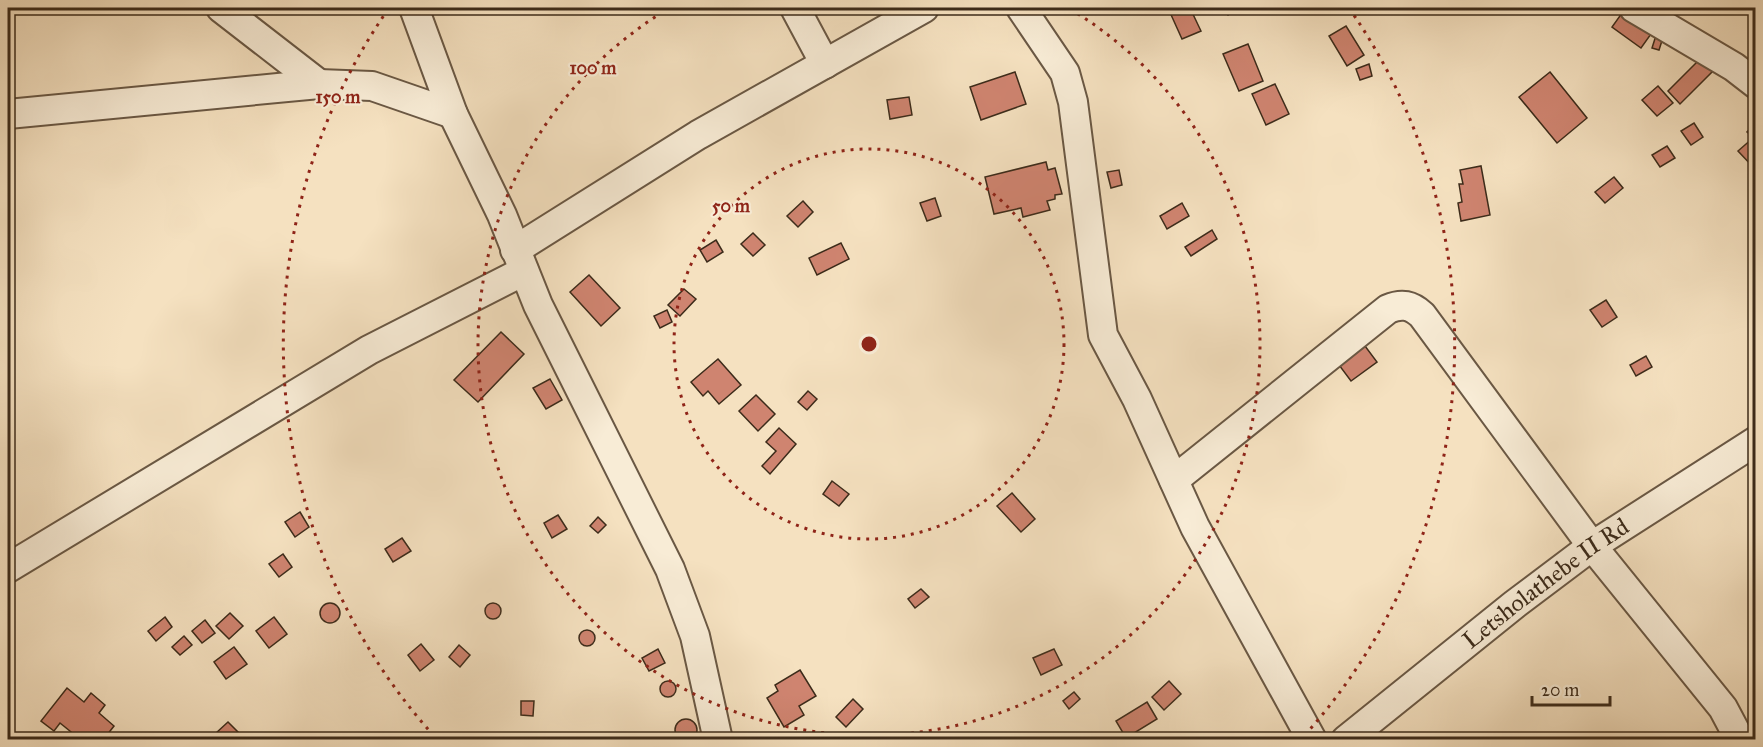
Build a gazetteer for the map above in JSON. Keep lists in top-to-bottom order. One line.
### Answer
{"streets":{"street":["Letsholathebe II Rd"]},"scale_bar":"20 m","rings":["100 m","150 m","50 m"]}
